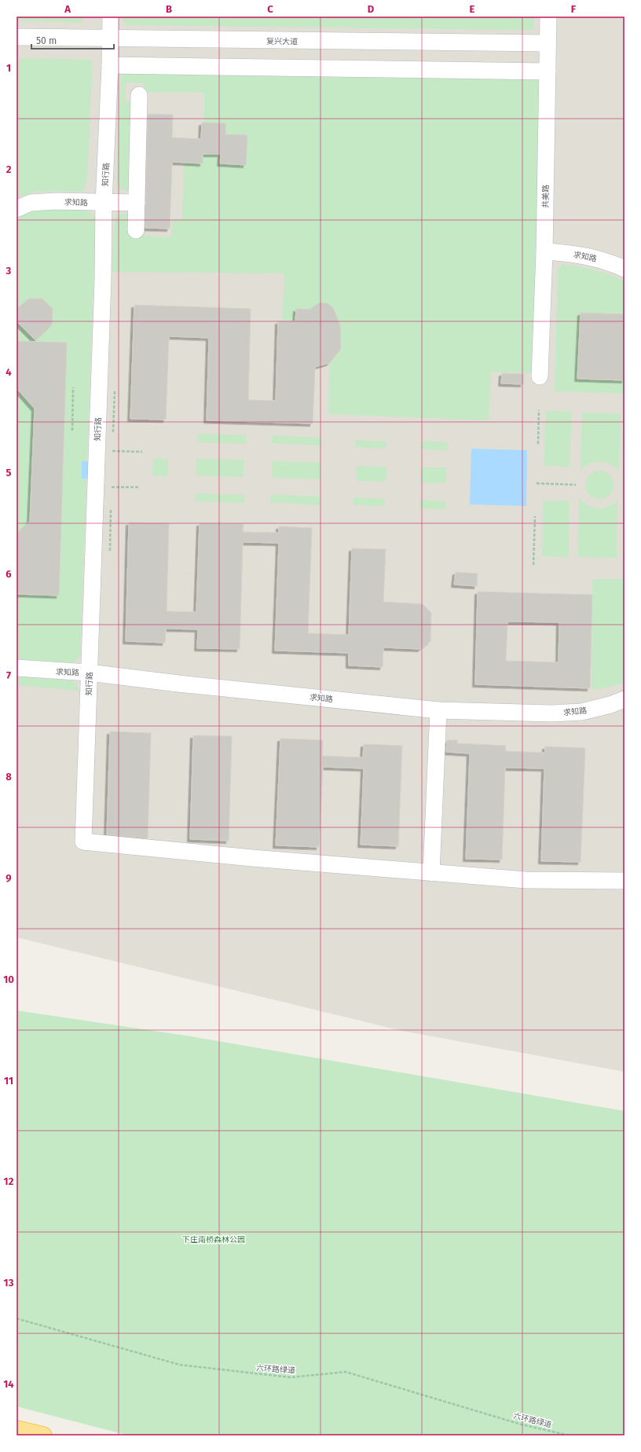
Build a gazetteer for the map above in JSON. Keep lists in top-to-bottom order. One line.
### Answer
{"streets":{"street":["复兴大道","知行路","共美路","求知路"],"path":["六环路绿道"]},"crossings":[["复兴大道","知行路"],["复兴大道","共美路"],["知行路","求知路"],["共美路","求知路"]],"parks":["下庄南桥森林公园"],"scale_bar":"50 m","grid":{"columns":["A","B","C","D","E","F"],"rows":["1","2","3","4","5","6","7","8","9","10","11","12","13","14"]}}
